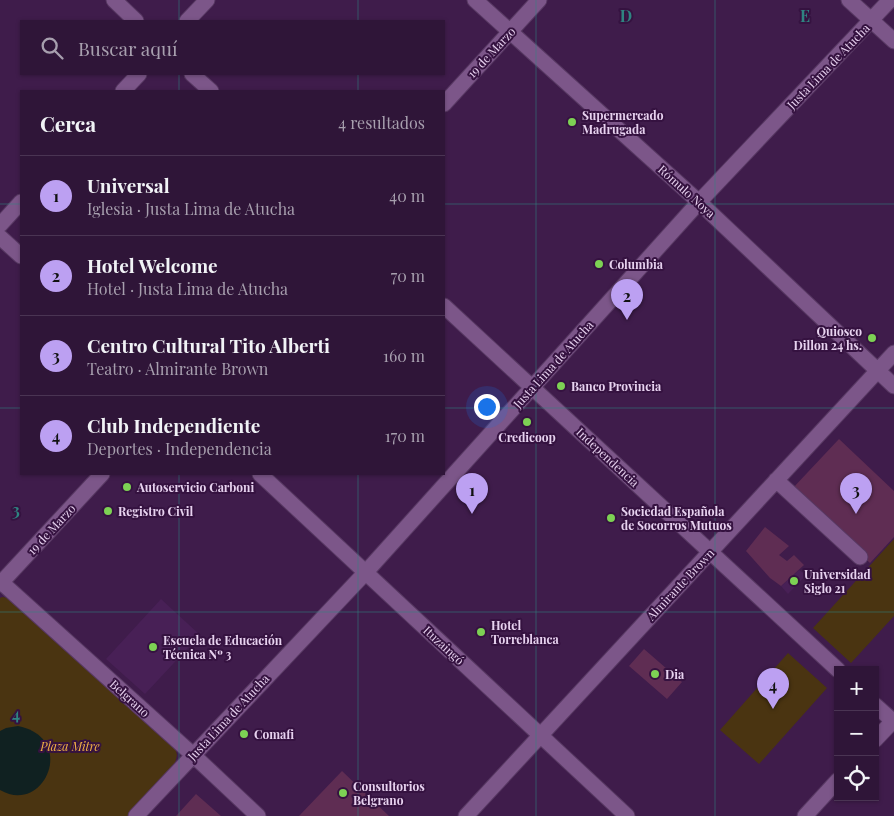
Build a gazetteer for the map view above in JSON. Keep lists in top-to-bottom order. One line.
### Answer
{"streets":{"street":["19 de Marzo","Justa Lima de Atucha","Rómulo Noya","Independencia","Almirante Brown","Ituzaingó","Belgrano"]},"crossings":[["19 de Marzo","Rómulo Noya"],["19 de Marzo","Belgrano"],["Justa Lima de Atucha","Rómulo Noya"],["Justa Lima de Atucha","Independencia"],["Justa Lima de Atucha","Ituzaingó"],["Justa Lima de Atucha","Belgrano"],["Rómulo Noya","Almirante Brown"],["Independencia","Almirante Brown"],["Almirante Brown","Ituzaingó"]],"parks":["Plaza Mitre"],"places":["Supermercado Madrugada","Columbia","Quiosco Dillon 24 hs.","Banco Provincia","Credicoop","Autoservicio Carboni","Registro Civil","Sociedad Española de Socorros Mutuos","Universidad Siglo 21","Hotel Torreblanca","Escuela de Educación Técnica Nº 3","Dia","Comafi","Consultorios Belgrano"],"page":{"search":"Buscar aquí","heading":["Cerca","4 resultados"],"list":[{"mark":"1","name":"Universal","note":"Iglesia · Justa Lima de Atucha","value":"40 m"},{"mark":"2","name":"Hotel Welcome","note":"Hotel · Justa Lima de Atucha","value":"70 m"},{"mark":"3","name":"Centro Cultural Tito Alberti","note":"Teatro · Almirante Brown","value":"160 m"},{"mark":"4","name":"Club Independiente","note":"Deportes · Independencia","value":"170 m"}],"pins":["2","1","3","4"],"map_buttons":["+","−"]},"grid":{"columns":["D","E"],"rows":["3","4"]}}
